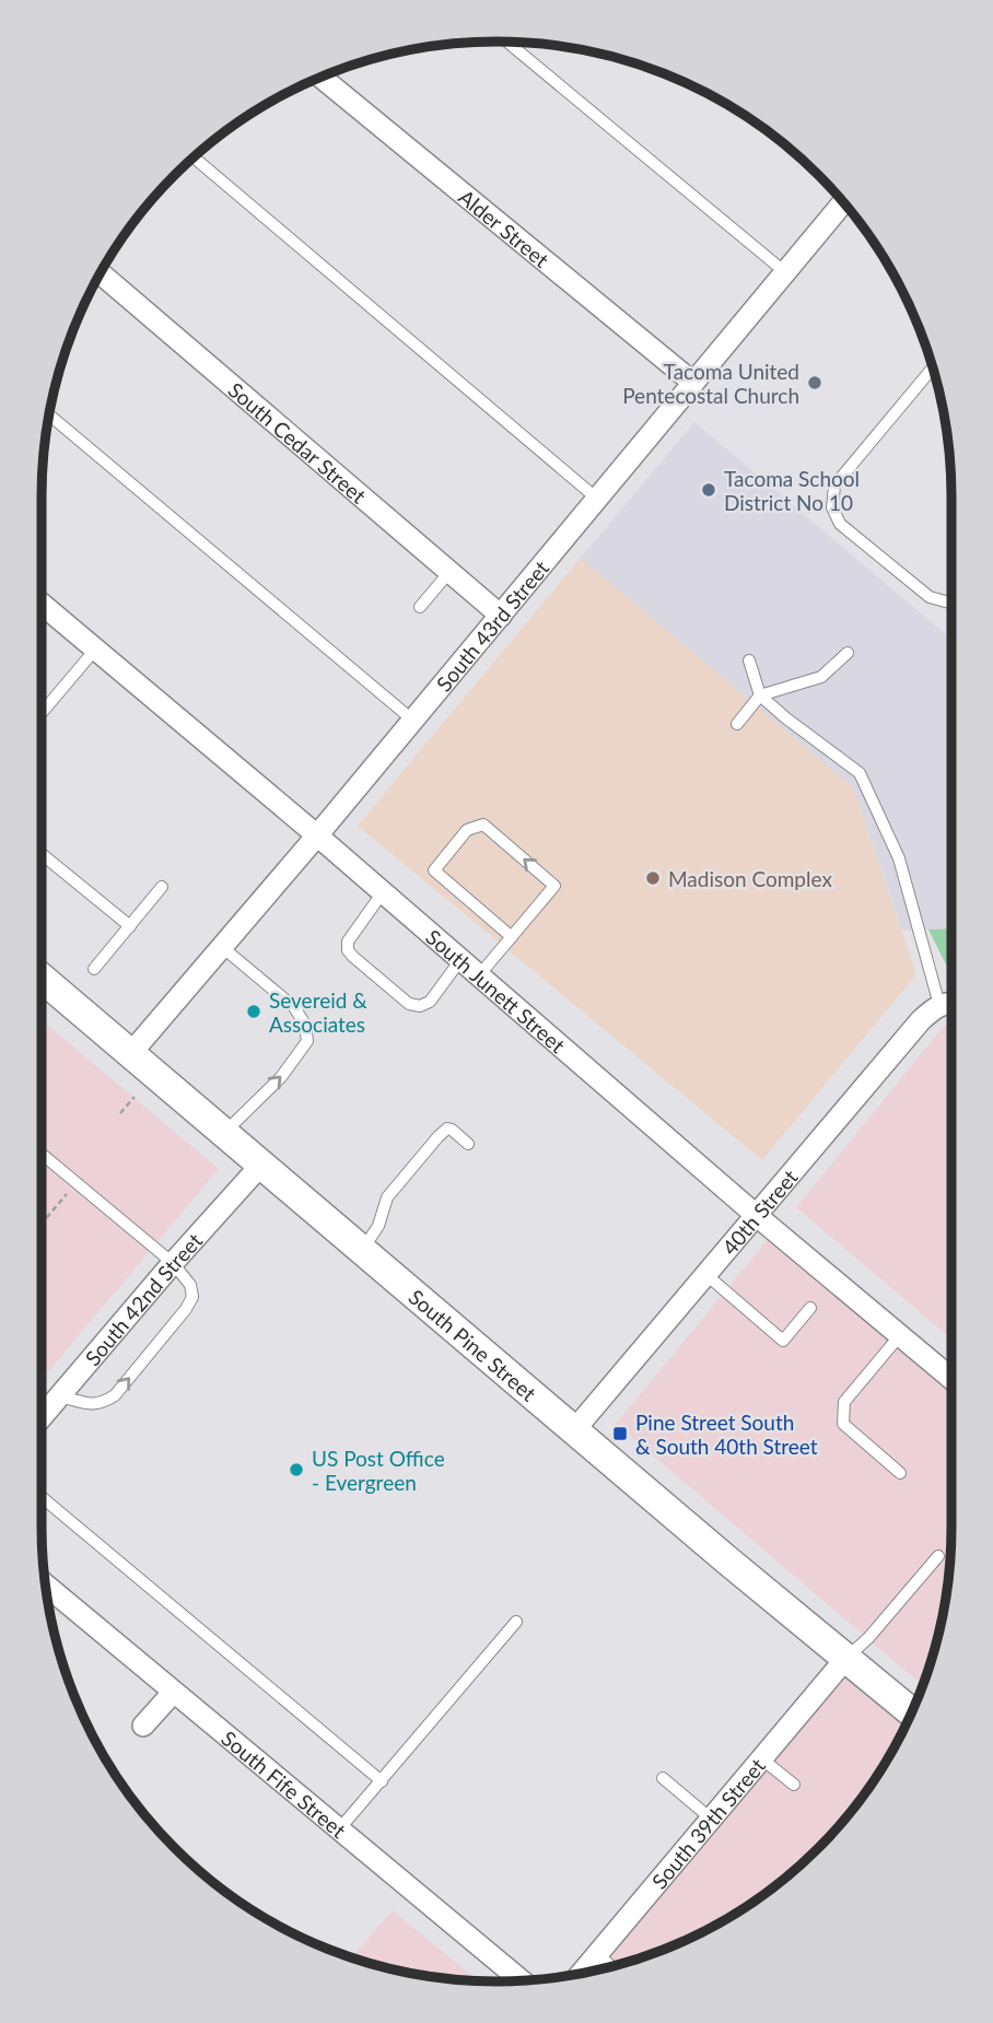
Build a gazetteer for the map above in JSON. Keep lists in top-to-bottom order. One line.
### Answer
{"streets":{"main road":["South Pine Street"],"street":["Alder Street","South Cedar Street","South 43rd Street","South Junett Street","40th Street","South 42nd Street","South Fife Street","South 39th Street"]},"crossings":[["Alder Street","South 43rd Street"],["South Cedar Street","South 43rd Street"],["South 43rd Street","South Junett Street"],["South 43rd Street","South Pine Street"],["South Junett Street","40th Street"],["40th Street","South Pine Street"],["South 42nd Street","South Pine Street"],["South Pine Street","South 39th Street"]],"places":{"other":["Tacoma United Pentecostal Church","Tacoma School District No 10","Madison Complex","Severeid & Associates","US Post Office - Evergreen"],"transit":["Pine Street South & South 40th Street"]}}
